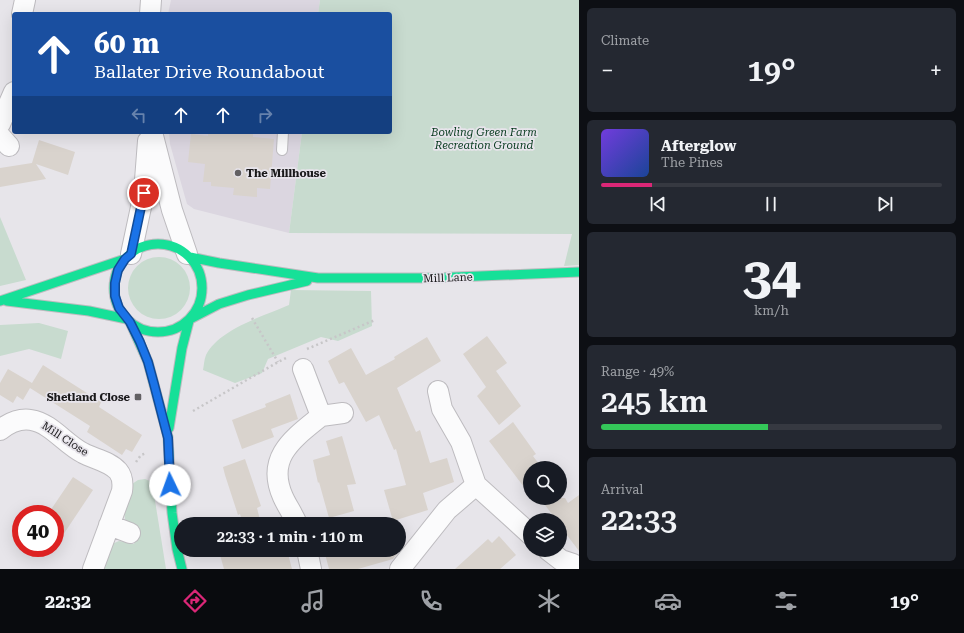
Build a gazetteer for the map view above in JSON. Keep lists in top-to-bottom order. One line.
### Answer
{"streets":{"street":["Mill Lane","Mill Close"]},"parks":["Bowling Green Farm Recreation Ground"],"places":{"other":["The Millhouse"],"transit":["Shetland Close"]},"page":{"tile":["Climate",["34","km/h"],["Range · 49%","245 km"],["Arrival","22:33"]],"turn":["60 m","Ballater Drive Roundabout"],"heat":["−","19°","+"],"song":["Afterglow","The Pines"],"limit":"40","trip":"22:33 · 1 min · 110 m","tabs":["22:32","19°"]}}
